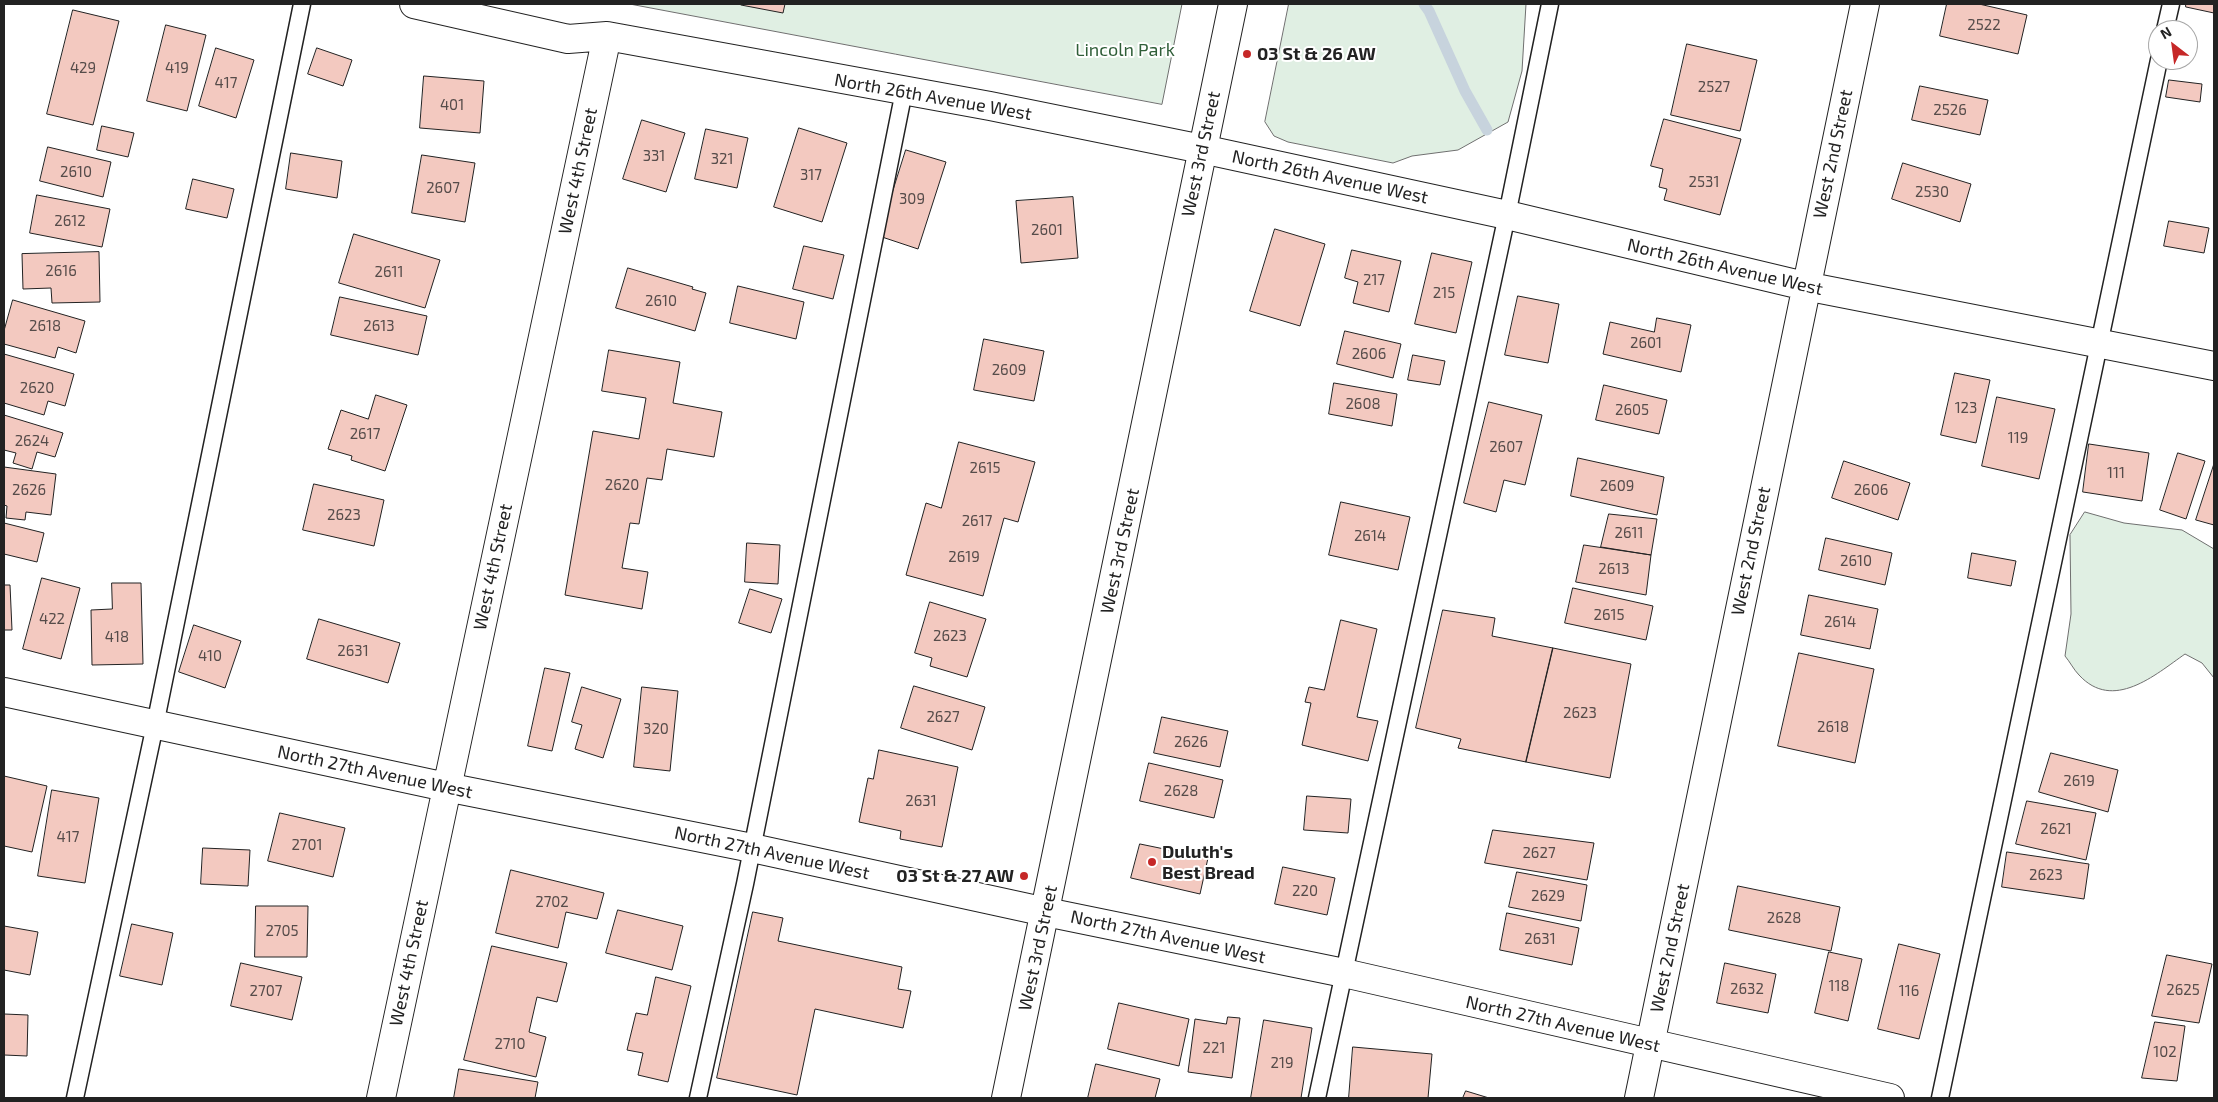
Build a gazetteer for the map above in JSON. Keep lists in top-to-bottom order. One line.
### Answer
{"streets":{"street":["North 26th Avenue West","West 3rd Street","West 2nd Street","West 4th Street","North 27th Avenue West"]},"crossings":[["North 26th Avenue West","West 3rd Street"],["North 26th Avenue West","West 2nd Street"],["North 26th Avenue West","West 4th Street"],["West 3rd Street","North 27th Avenue West"],["West 2nd Street","North 27th Avenue West"],["West 4th Street","North 27th Avenue West"]],"parks":["Lincoln Park"],"places":["03 St & 26 AW","Duluth's Best Bread","03 St & 27 AW"],"house_numbers":["2522","429","419","417","2527","401","2526","331","321","2610","317","2531","2607","2530","309","2612","2601","2616","2611","217","215","2610","2618","2613","2601","2606","2609","2620","2608","123","2605","2617","119","2624","2607","2615","111","2620","2609","2626","2606","2623","2617","2611","2614","2619","2610","2613","2615","422","2614","2623","418","2631","410","2623","2627","2618","320","2626","2619","2628","2631","2621","417","2701","2627","2623","220","2629","2702","2628","2705","2631","118","2632","2625","2707","116","2710","221","102","219"],"north":"top left"}
